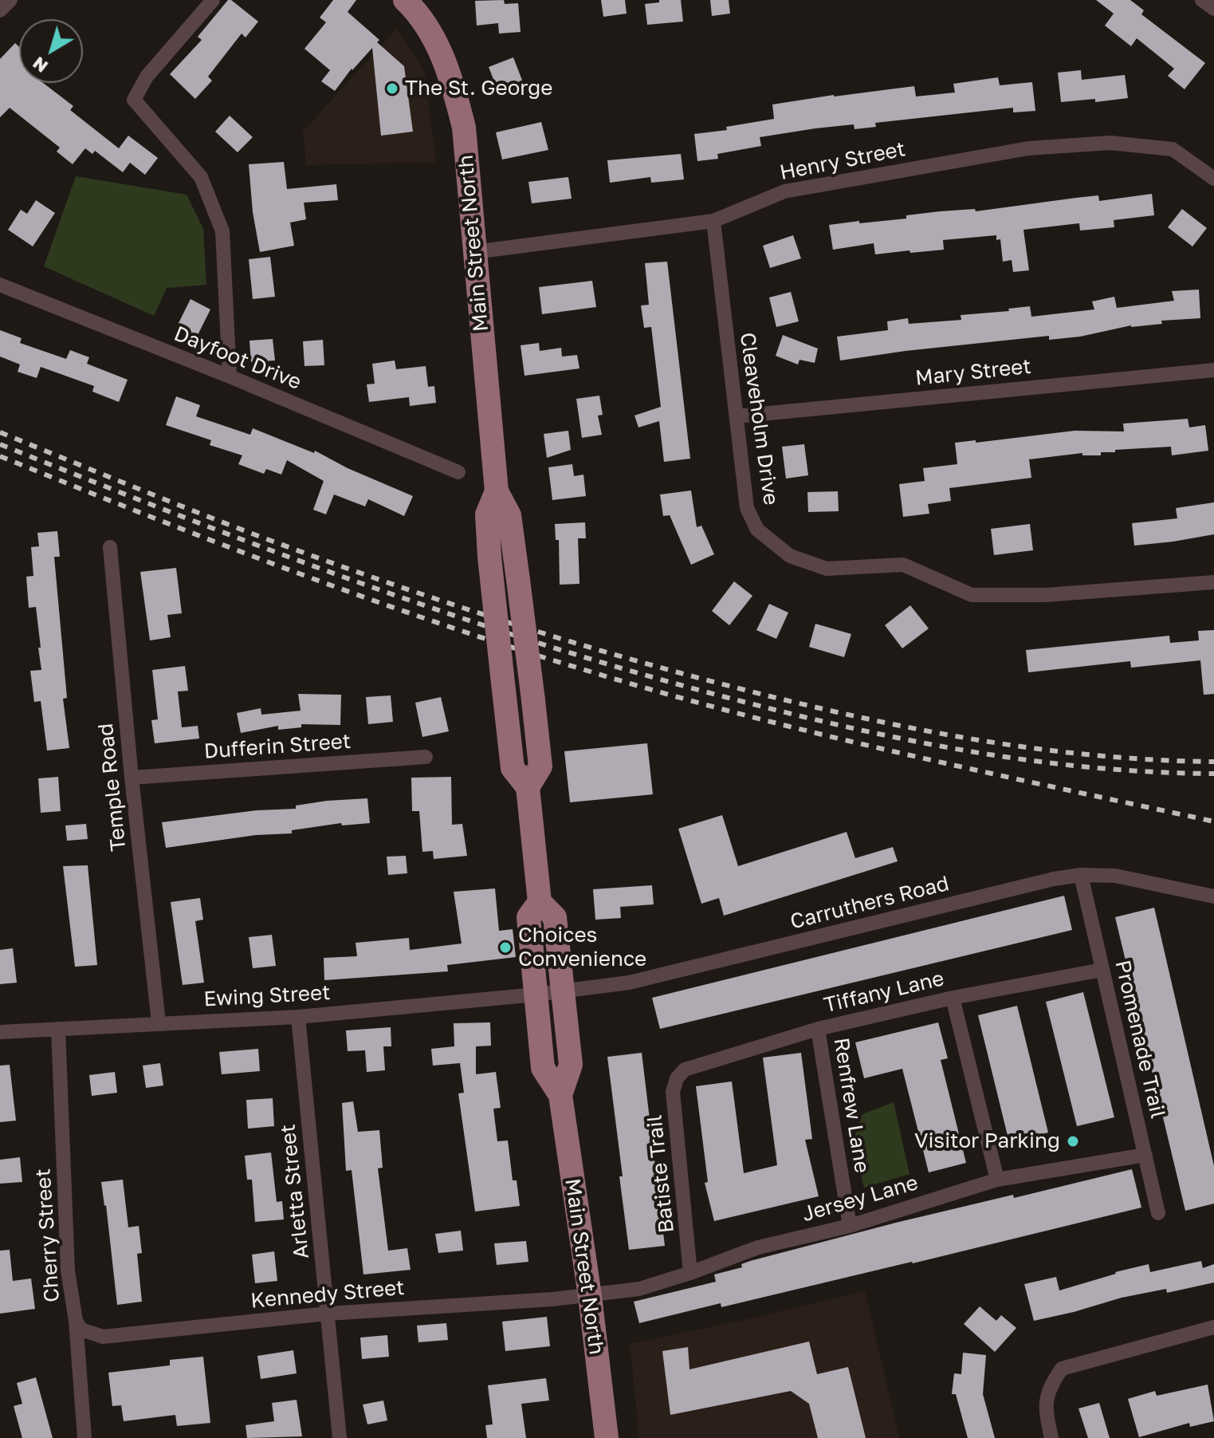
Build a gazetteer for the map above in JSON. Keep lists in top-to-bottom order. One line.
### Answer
{"streets":{"main road":["Main Street North"],"street":["Henry Street","Dayfoot Drive","Mary Street","Cleaveholm Drive","Dufferin Street","Temple Road","Carruthers Road","Tiffany Lane","Ewing Street","Promenade Trail","Renfrew Lane","Batiste Trail","Arletta Street","Jersey Lane","Cherry Street","Kennedy Street"]},"crossings":[["Henry Street","Main Street North"],["Henry Street","Cleaveholm Drive"],["Main Street North","Carruthers Road"],["Main Street North","Ewing Street"],["Main Street North","Jersey Lane"],["Main Street North","Kennedy Street"],["Mary Street","Cleaveholm Drive"],["Dufferin Street","Temple Road"],["Temple Road","Ewing Street"],["Carruthers Road","Ewing Street"],["Carruthers Road","Promenade Trail"],["Tiffany Lane","Promenade Trail"],["Tiffany Lane","Renfrew Lane"],["Tiffany Lane","Batiste Trail"],["Ewing Street","Arletta Street"],["Ewing Street","Cherry Street"],["Promenade Trail","Jersey Lane"],["Renfrew Lane","Jersey Lane"],["Batiste Trail","Jersey Lane"],["Arletta Street","Kennedy Street"],["Jersey Lane","Kennedy Street"],["Cherry Street","Kennedy Street"]],"places":["The St. George","Choices Convenience","Visitor Parking"],"north":"bottom left"}
